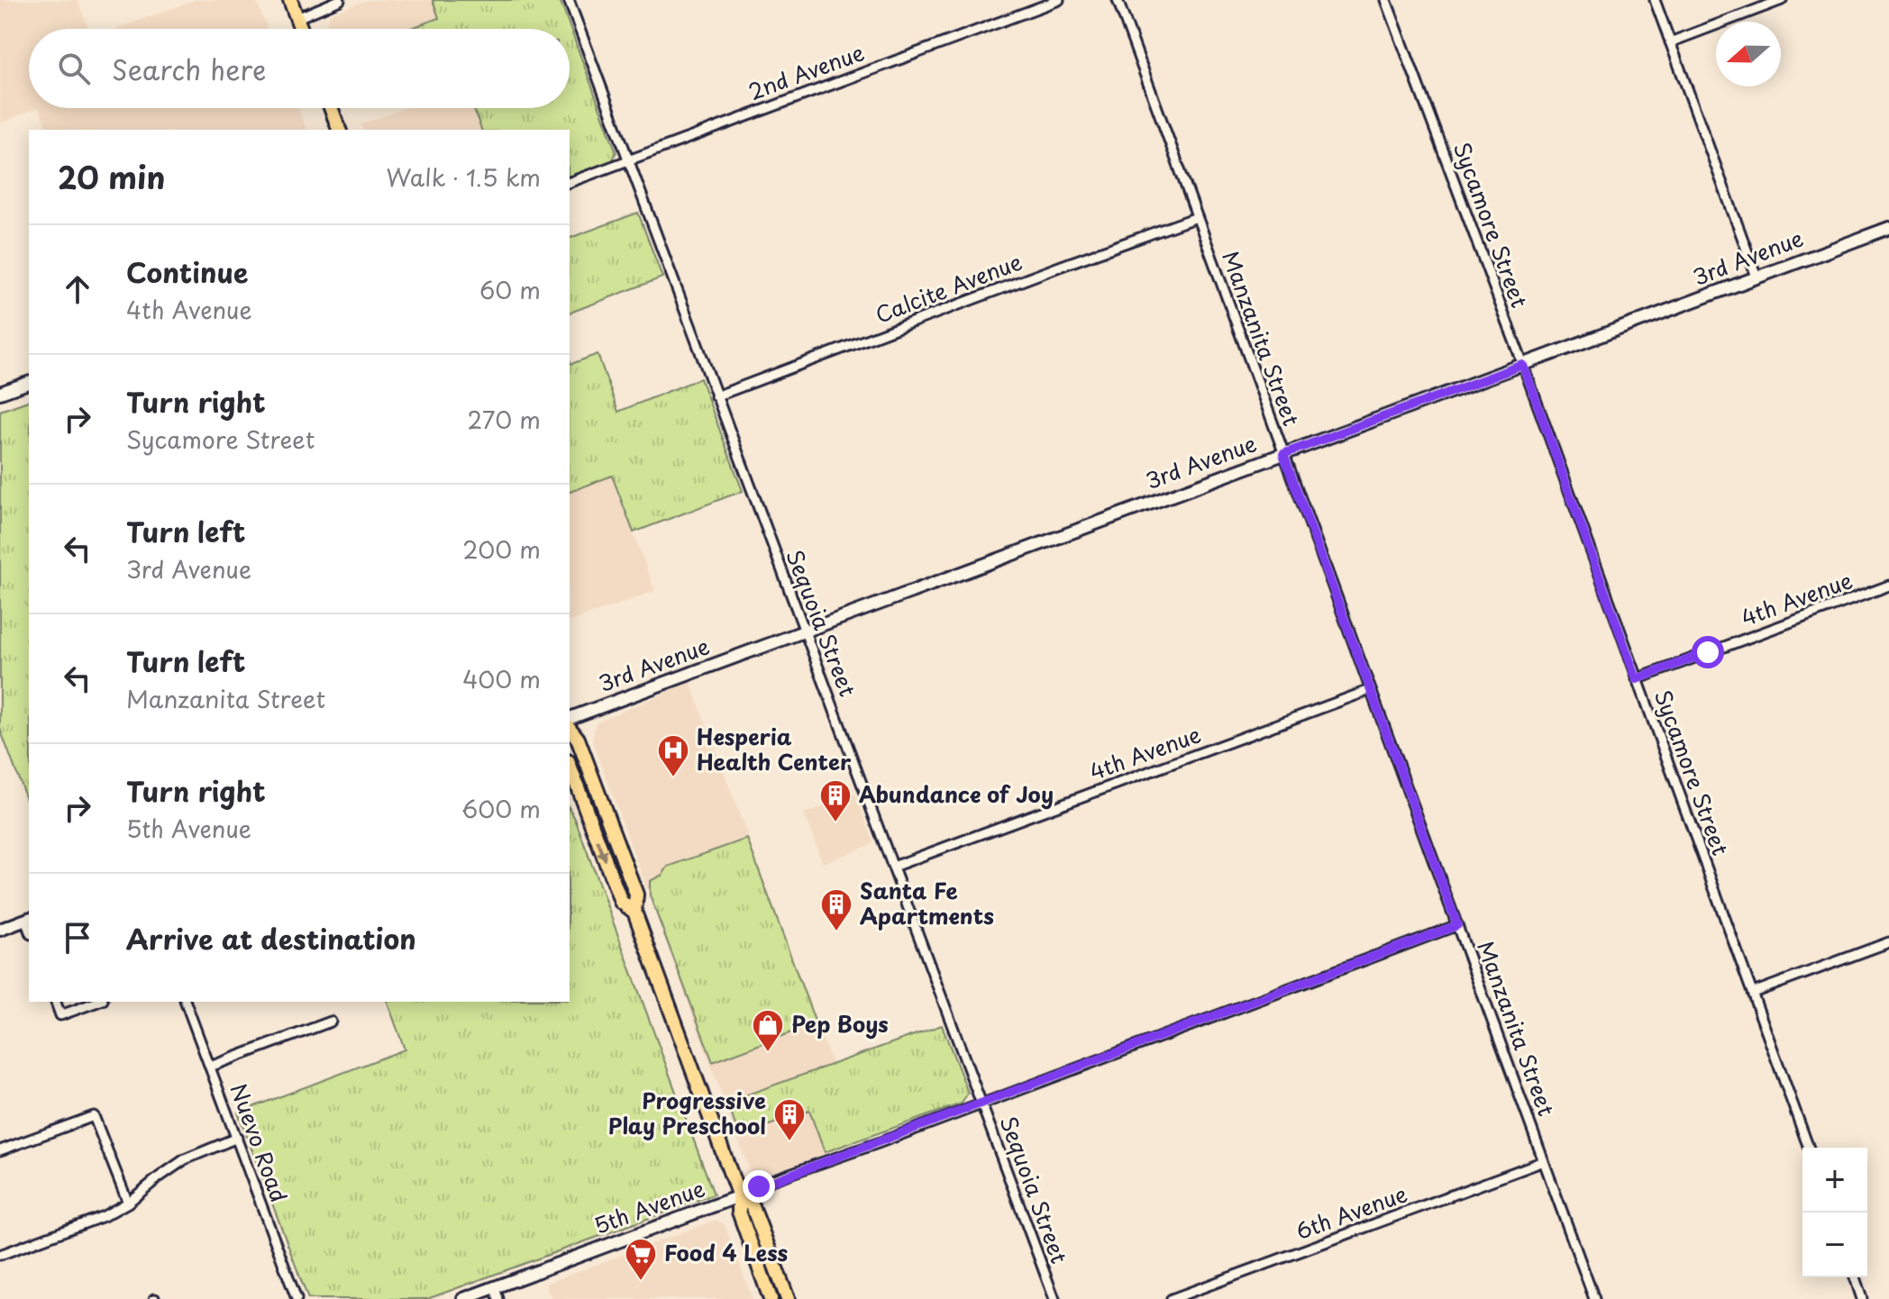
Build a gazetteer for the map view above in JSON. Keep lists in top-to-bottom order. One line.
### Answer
{"streets":{"street":["2nd Avenue","Sycamore Street","3rd Avenue","Calcite Avenue","Manzanita Street","4th Avenue","Sequoia Street","Nuevo Road","5th Avenue","6th Avenue"]},"crossings":[["2nd Avenue","Sequoia Street"],["Sycamore Street","3rd Avenue"],["Sycamore Street","4th Avenue"],["3rd Avenue","Manzanita Street"],["3rd Avenue","Sequoia Street"],["Calcite Avenue","Manzanita Street"],["Calcite Avenue","Sequoia Street"],["Manzanita Street","4th Avenue"],["Manzanita Street","5th Avenue"],["Manzanita Street","6th Avenue"],["4th Avenue","Sequoia Street"],["Sequoia Street","5th Avenue"]],"places":{"hospital":["Hesperia Health Center"],"building":["Abundance of Joy","Santa Fe Apartments","Progressive Play Preschool"],"shop":["Pep Boys"],"supermarket":["Food 4 Less"]},"north":"left","page":{"search":"Search here","heading":["20 min","Walk · 1.5 km"],"list":[["Continue","4th Avenue","60 m"],["Turn right","Sycamore Street","270 m"],["Turn left","3rd Avenue","200 m"],["Turn left","Manzanita Street","400 m"],["Turn right","5th Avenue","600 m"],"Arrive at destination"],"map_buttons":["+","−"]}}
